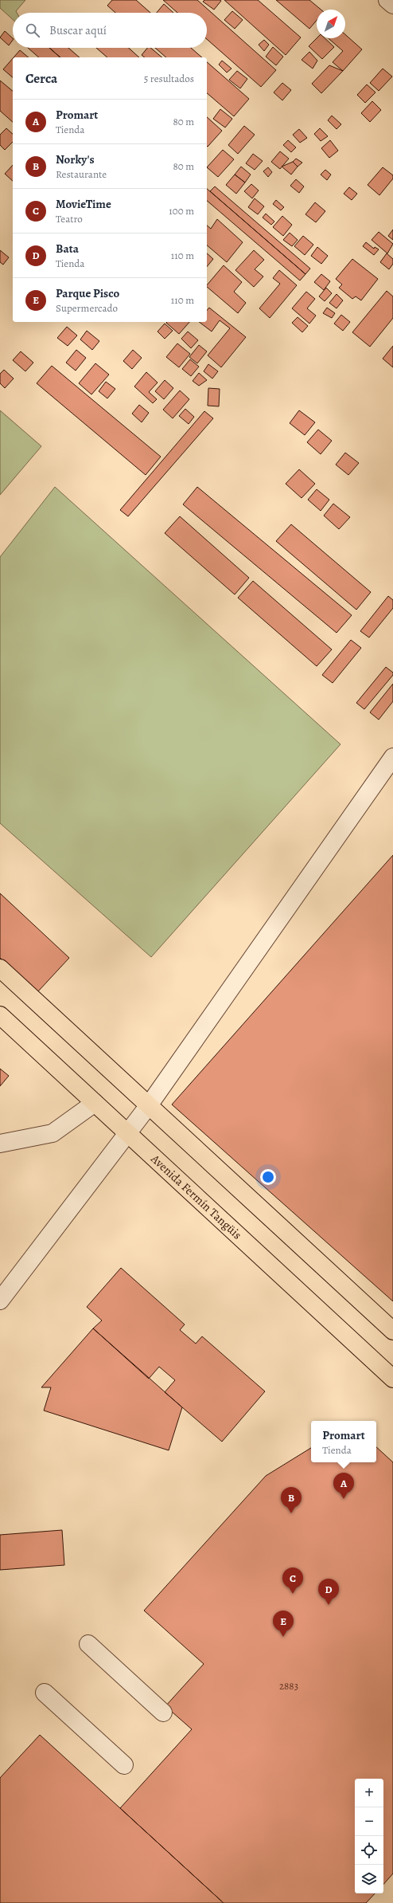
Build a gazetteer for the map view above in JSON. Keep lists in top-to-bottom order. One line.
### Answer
{"streets":{"main road":["Avenida Fermín Tangüis"]},"house_numbers":["2883"],"north":"top right","page":{"search":"Buscar aquí","heading":["Cerca","5 resultados"],"list":[{"mark":"A","name":"Promart","note":"Tienda","value":"80 m"},{"mark":"B","name":"Norky's","note":"Restaurante","value":"80 m"},{"mark":"C","name":"MovieTime","note":"Teatro","value":"100 m"},{"mark":"D","name":"Bata","note":"Tienda","value":"110 m"},{"mark":"E","name":"Parque Pisco","note":"Supermercado","value":"110 m"}],"popup":["Promart","Tienda"],"pins":["A","B","C","D","E"],"map_buttons":["+","−"]}}
